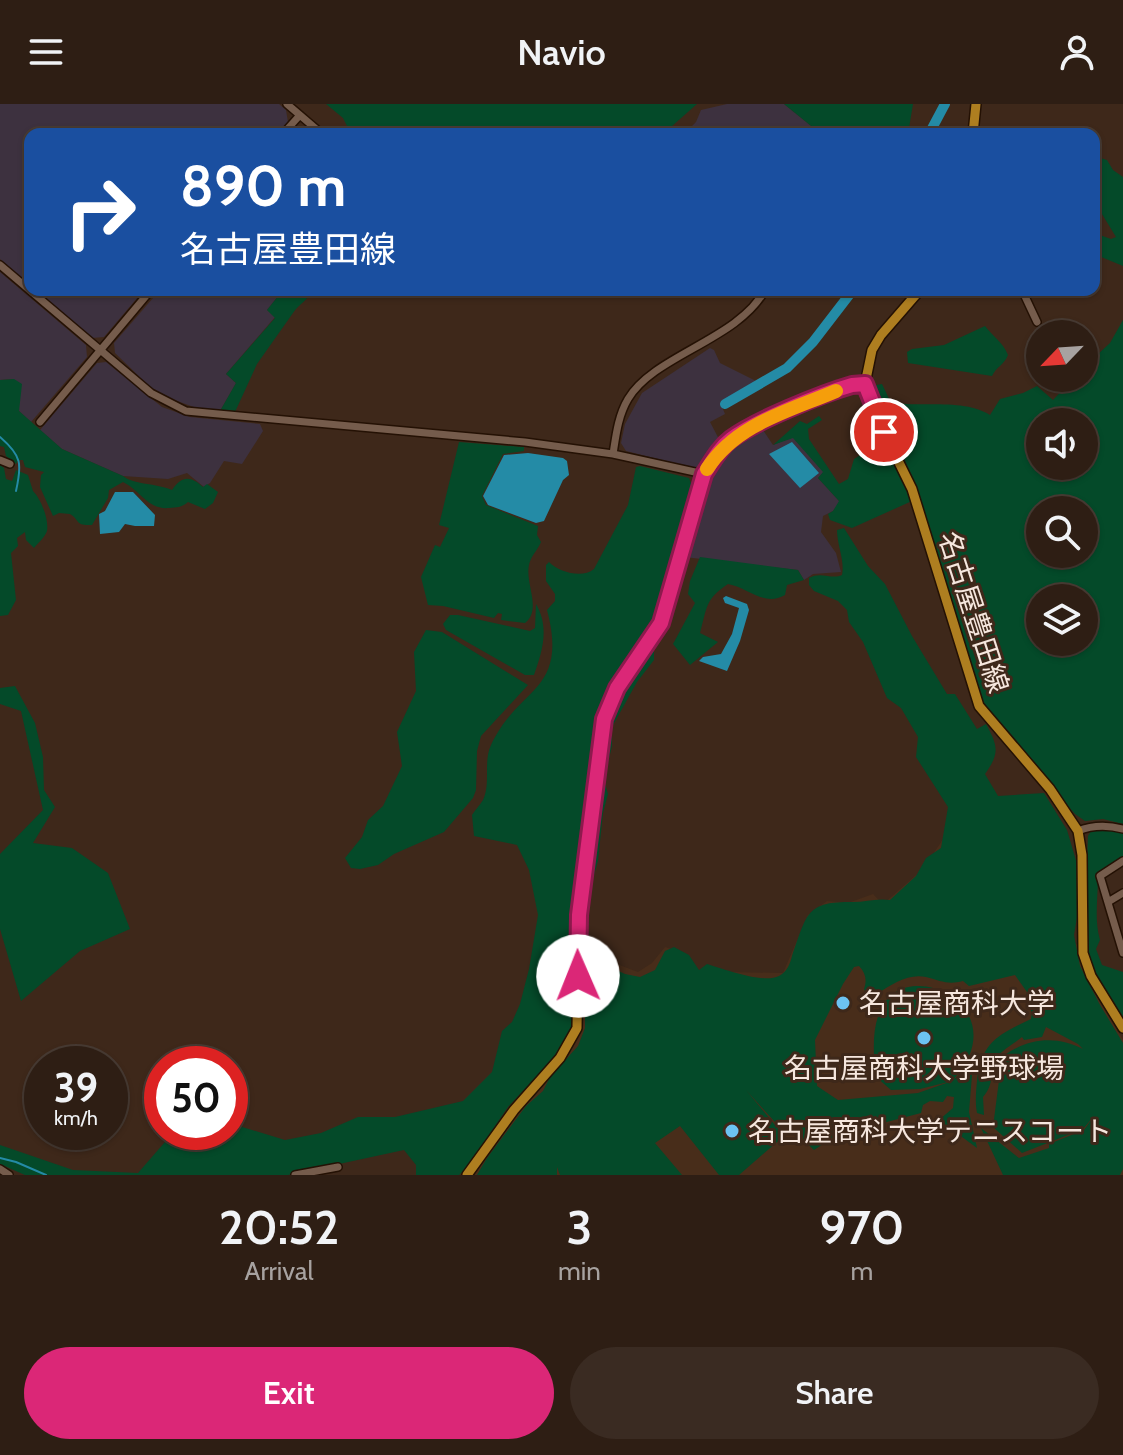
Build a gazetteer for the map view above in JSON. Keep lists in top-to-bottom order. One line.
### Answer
{"streets":{"main road":["名古屋豊田線"]},"places":["名古屋商科大学","名古屋商科大学野球場","名古屋商科大学テニスコート"],"north":"bottom left","page":{"header":"Navio","turn":["890 m","名古屋豊田線"],"speed":"39 km/h","limit":"50","eta":["20:52","Arrival","3","min","970","m"],"buttons":["Exit","Share"]}}
